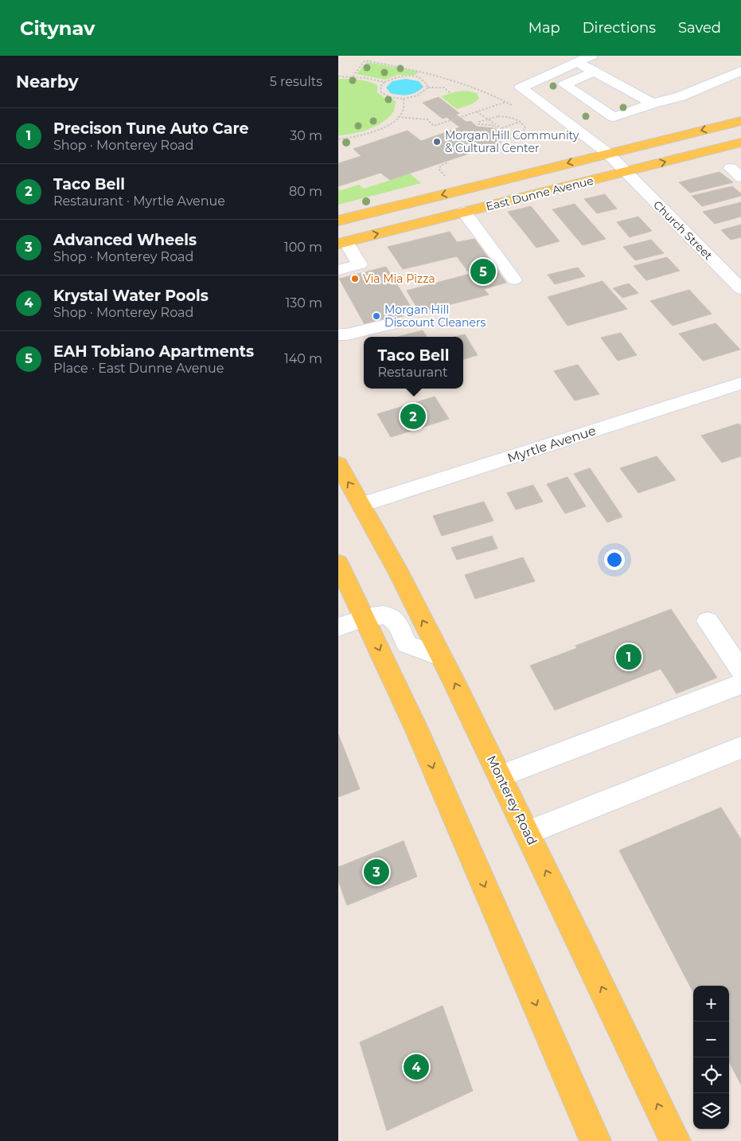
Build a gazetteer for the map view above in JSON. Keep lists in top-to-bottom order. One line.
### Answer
{"streets":{"main road":["East Dunne Avenue","Monterey Road"],"street":["Church Street","Myrtle Avenue"]},"crossings":[["East Dunne Avenue","Church Street"],["Myrtle Avenue","Monterey Road"]],"places":["Morgan Hill Community & Cultural Center","Via Mia Pizza","Morgan Hill Discount Cleaners"],"page":{"header":"Citynav","nav":["Map","Directions","Saved"],"heading":["Nearby","5 results"],"list":[{"mark":"1","name":"Precison Tune Auto Care","note":"Shop · Monterey Road","value":"30 m"},{"mark":"2","name":"Taco Bell","note":"Restaurant · Myrtle Avenue","value":"80 m"},{"mark":"3","name":"Advanced Wheels","note":"Shop · Monterey Road","value":"100 m"},{"mark":"4","name":"Krystal Water Pools","note":"Shop · Monterey Road","value":"130 m"},{"mark":"5","name":"EAH Tobiano Apartments","note":"Place · East Dunne Avenue","value":"140 m"}],"pins":["5","2","1","3","4"],"popup":["Taco Bell","Restaurant"],"map_buttons":["+","−"]}}
